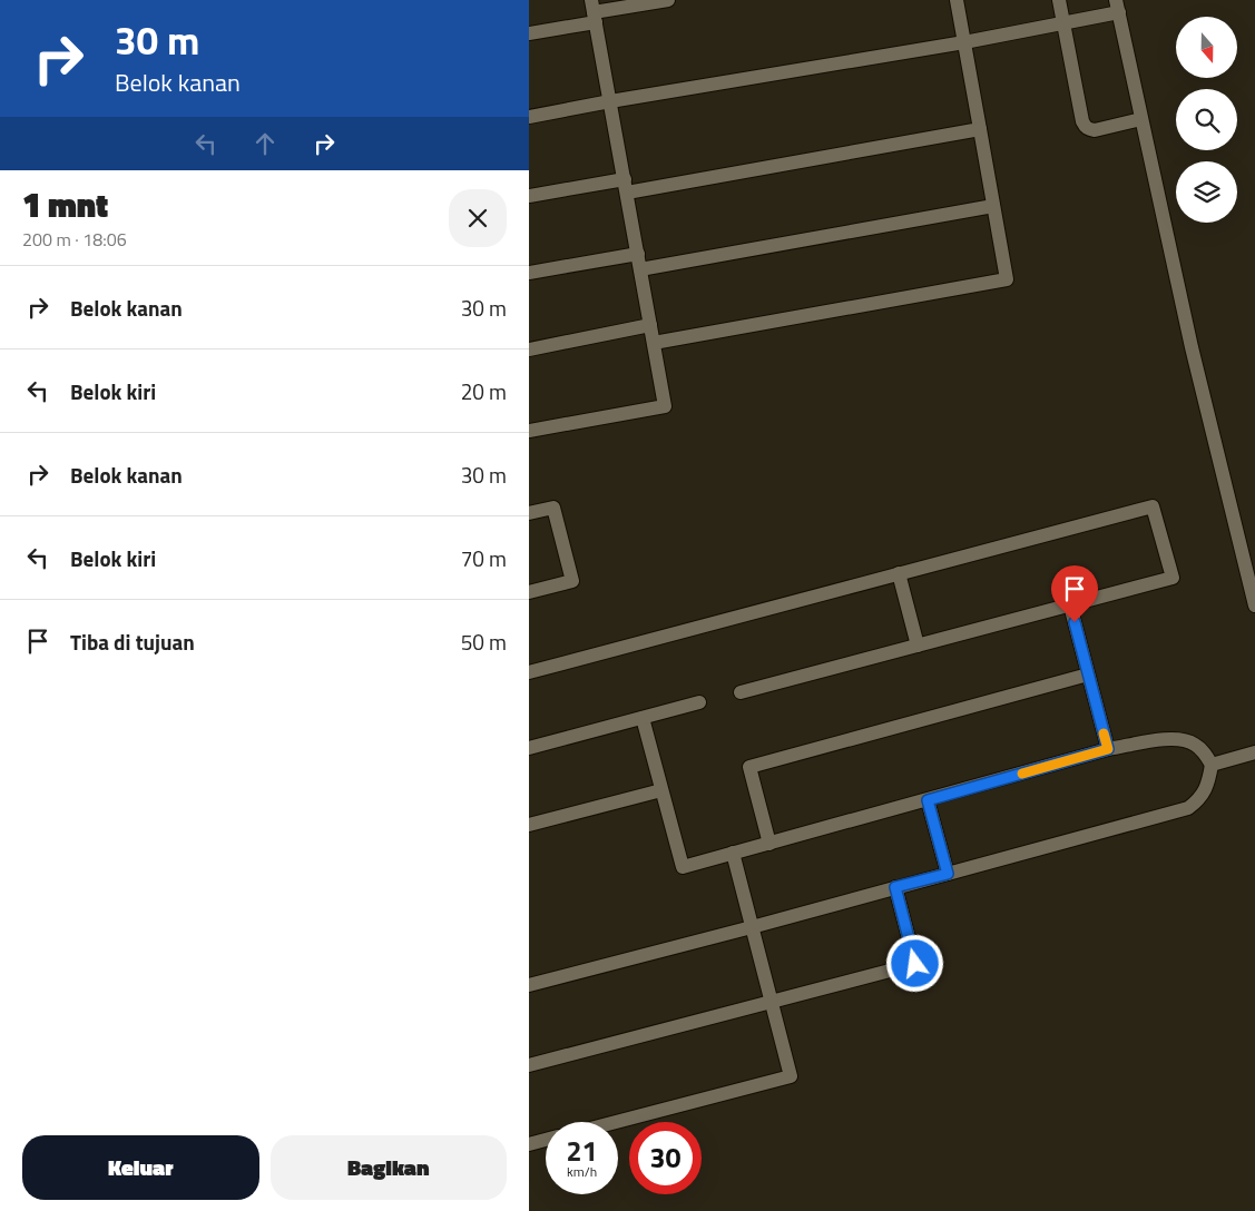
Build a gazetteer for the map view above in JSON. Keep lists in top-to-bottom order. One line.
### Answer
{"north":"bottom","page":{"turn":["30 m","Belok kanan"],"heading":["1 mnt","200 m · 18:06"],"list":[{"name":"Belok kanan","value":"30 m"},{"name":"Belok kiri","value":"20 m"},{"name":"Belok kanan","value":"30 m"},{"name":"Belok kiri","value":"70 m"},{"name":"Tiba di tujuan","value":"50 m"}],"speed":"21 km/h","limit":"30","buttons":["Keluar","Bagikan"]}}
